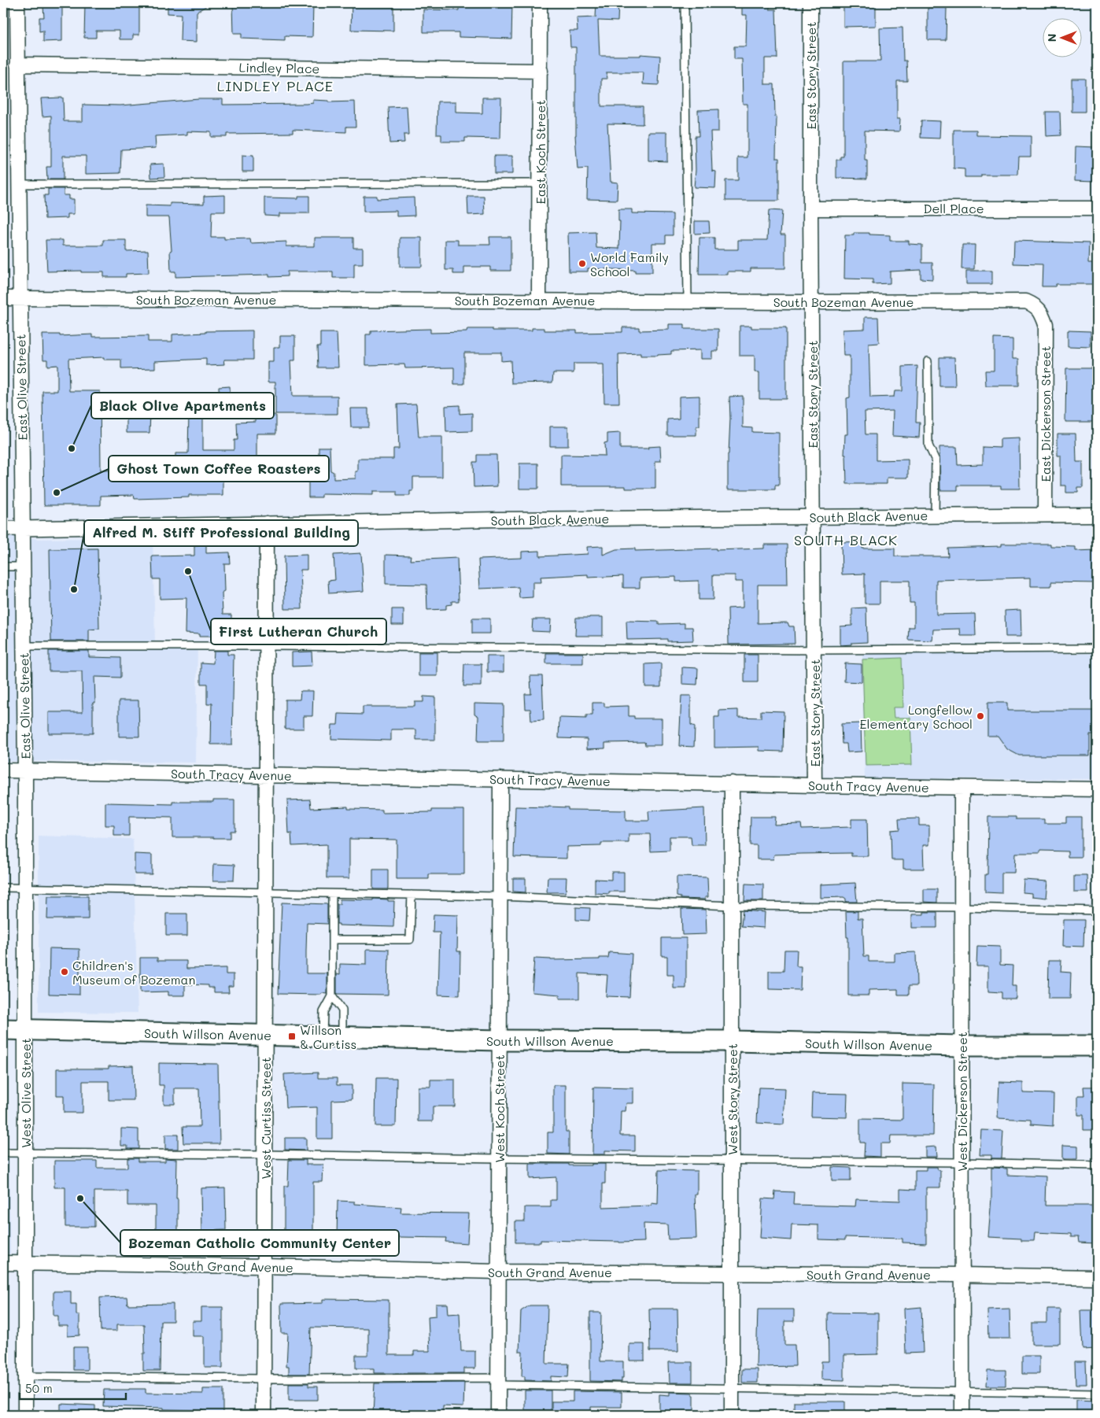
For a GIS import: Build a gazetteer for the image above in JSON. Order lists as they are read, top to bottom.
{
  "streets": {
    "main road": ["South Willson Avenue"],
    "street": [
      "Lindley Place",
      "East Story Street",
      "East Koch Street",
      "Dell Place",
      "South Bozeman Avenue",
      "East Olive Street",
      "East Dickerson Street",
      "South Black Avenue",
      "South Tracy Avenue",
      "West Olive Street",
      "West Story Street",
      "West Dickerson Street",
      "West Koch Street",
      "West Curtiss Street",
      "South Grand Avenue"
    ]
  },
  "crossings": [
    ["Lindley Place", "East Koch Street"],
    ["Lindley Place", "East Olive Street"],
    ["East Story Street", "Dell Place"],
    ["East Story Street", "South Bozeman Avenue"],
    ["East Story Street", "South Black Avenue"],
    ["East Story Street", "South Tracy Avenue"],
    ["East Koch Street", "South Bozeman Avenue"],
    ["South Bozeman Avenue", "East Olive Street"],
    ["South Bozeman Avenue", "East Dickerson Street"],
    ["East Olive Street", "South Black Avenue"],
    ["East Olive Street", "South Tracy Avenue"],
    ["East Olive Street", "West Olive Street"],
    ["East Dickerson Street", "South Black Avenue"],
    ["South Black Avenue", "West Curtiss Street"],
    ["South Tracy Avenue", "West Olive Street"],
    ["South Tracy Avenue", "West Story Street"],
    ["South Tracy Avenue", "West Dickerson Street"],
    ["South Tracy Avenue", "West Koch Street"],
    ["South Tracy Avenue", "West Curtiss Street"],
    ["South Willson Avenue", "West Olive Street"],
    ["South Willson Avenue", "West Story Street"],
    ["South Willson Avenue", "West Dickerson Street"],
    ["South Willson Avenue", "West Koch Street"],
    ["South Willson Avenue", "West Curtiss Street"],
    ["West Olive Street", "South Grand Avenue"],
    ["West Story Street", "South Grand Avenue"],
    ["West Dickerson Street", "South Grand Avenue"],
    ["West Koch Street", "South Grand Avenue"],
    ["West Curtiss Street", "South Grand Avenue"]
  ],
  "districts": ["LINDLEY PLACE", "SOUTH BLACK"],
  "places": {
    "other": [
      "World Family School",
      "Black Olive Apartments",
      "Ghost Town Coffee Roasters",
      "First Lutheran Church",
      "Alfred M. Stiff Professional Building",
      "Longfellow Elementary School",
      "Children's Museum of Bozeman",
      "Bozeman Catholic Community Center"
    ],
    "transit": ["Willson & Curtiss"]
  },
  "scale_bar": "50 m",
  "north": "left"
}
